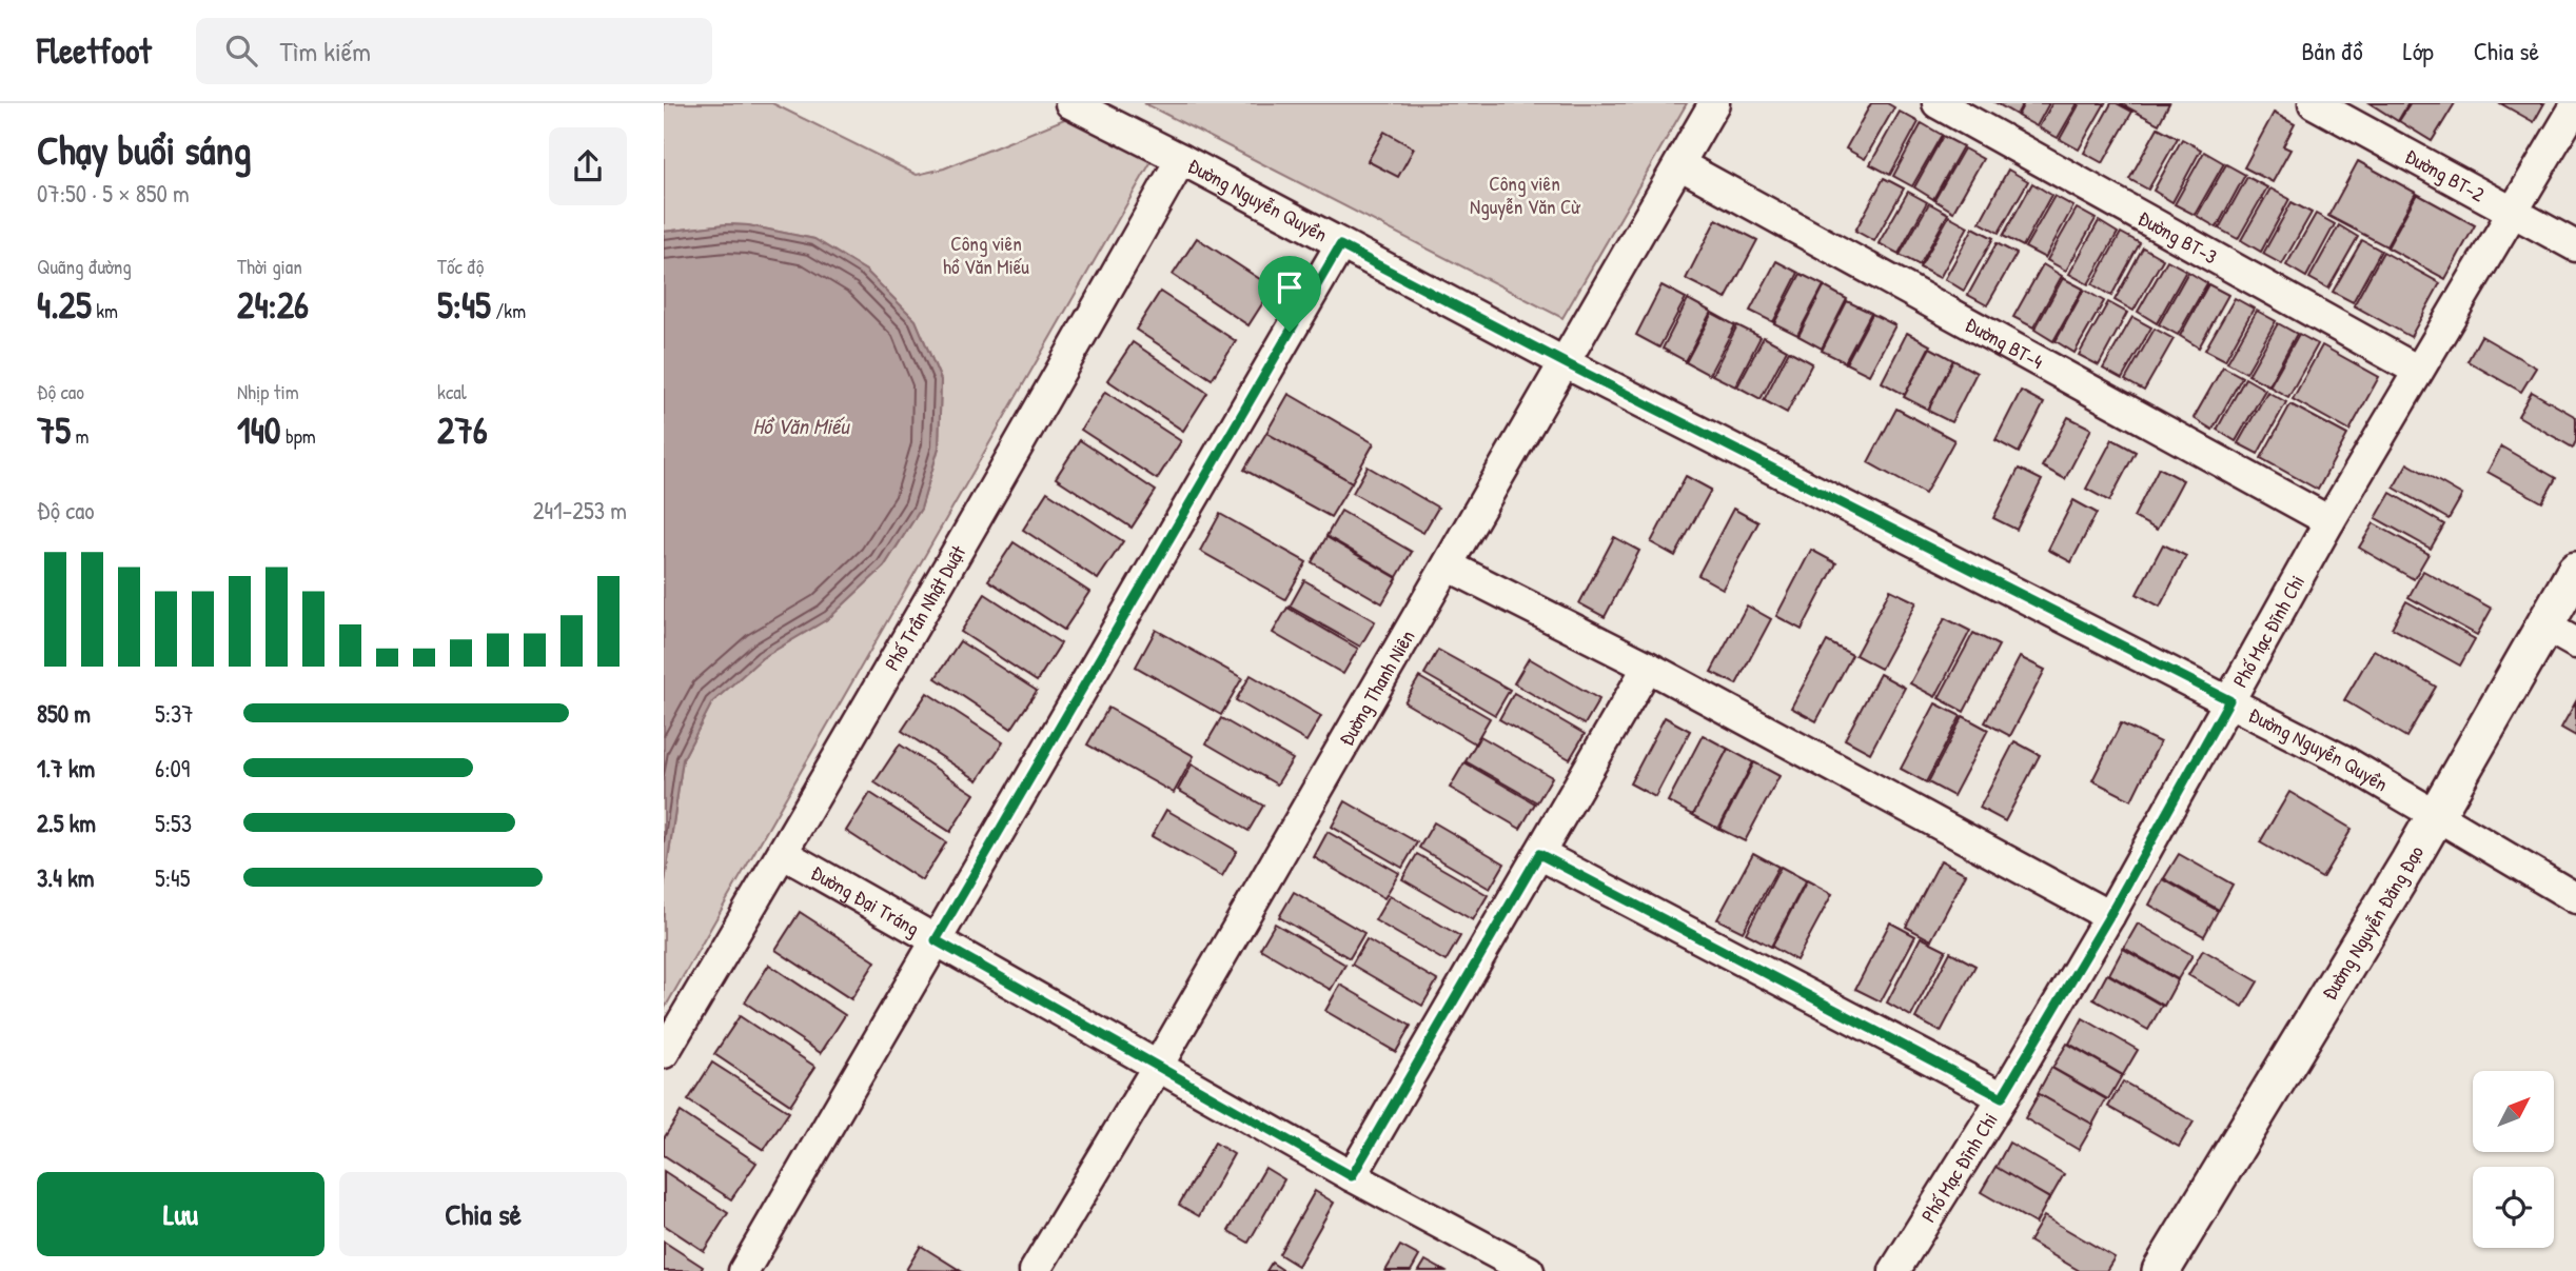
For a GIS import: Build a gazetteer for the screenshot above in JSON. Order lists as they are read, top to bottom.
{
  "streets": {
    "main road": ["Đường Nguyễn Đăng Đạo"],
    "street": [
      "Đường BT-2",
      "Đường Nguyễn Quyền",
      "Đường BT-3",
      "Đường BT-4",
      "Phố Trần Nhật Duật",
      "Phố Mạc Đĩnh Chi",
      "Đường Thanh Niên",
      "Đường Đại Tráng"
    ]
  },
  "crossings": [
    ["Đường BT-2", "Phố Mạc Đĩnh Chi"],
    ["Đường Nguyễn Quyền", "Phố Trần Nhật Duật"],
    ["Đường Nguyễn Quyền", "Phố Mạc Đĩnh Chi"],
    ["Đường Nguyễn Quyền", "Đường Thanh Niên"],
    ["Đường Nguyễn Quyền", "Đường Nguyễn Đăng Đạo"],
    ["Đường BT-3", "Phố Mạc Đĩnh Chi"],
    ["Đường BT-4", "Phố Mạc Đĩnh Chi"],
    ["Đường BT-4", "Đường Thanh Niên"],
    ["Phố Trần Nhật Duật", "Đường Đại Tráng"],
    ["Đường Thanh Niên", "Đường Đại Tráng"]
  ],
  "water": ["Hồ Văn Miếu"],
  "parks": ["Công viên Nguyễn Văn Cừ", "Công viên hồ Văn Miếu"],
  "north": "top right",
  "page": {
    "header": "Fleetfoot",
    "search": "Tìm kiếm",
    "nav": ["Bản đồ", "Lớp", "Chia sẻ"],
    "heading": ["Chạy buổi sáng", "07:50 · 5 × 850 m"],
    "stats": [
      ["Quãng đường", "4.25 km"],
      ["Thời gian", "24:26"],
      ["Tốc độ", "5:45 /km"],
      ["Độ cao", "75 m"],
      ["Nhịp tim", "140 bpm"],
      ["kcal", "276"]
    ],
    "chart": ["Độ cao", "241–253 m"],
    "list": [
      {
        "name": "850 m",
        "note": "5:37"
      },
      {
        "name": "1.7 km",
        "note": "6:09"
      },
      {
        "name": "2.5 km",
        "note": "5:53"
      },
      {
        "name": "3.4 km",
        "note": "5:45"
      }
    ],
    "buttons": ["Lưu", "Chia sẻ"]
  }
}
